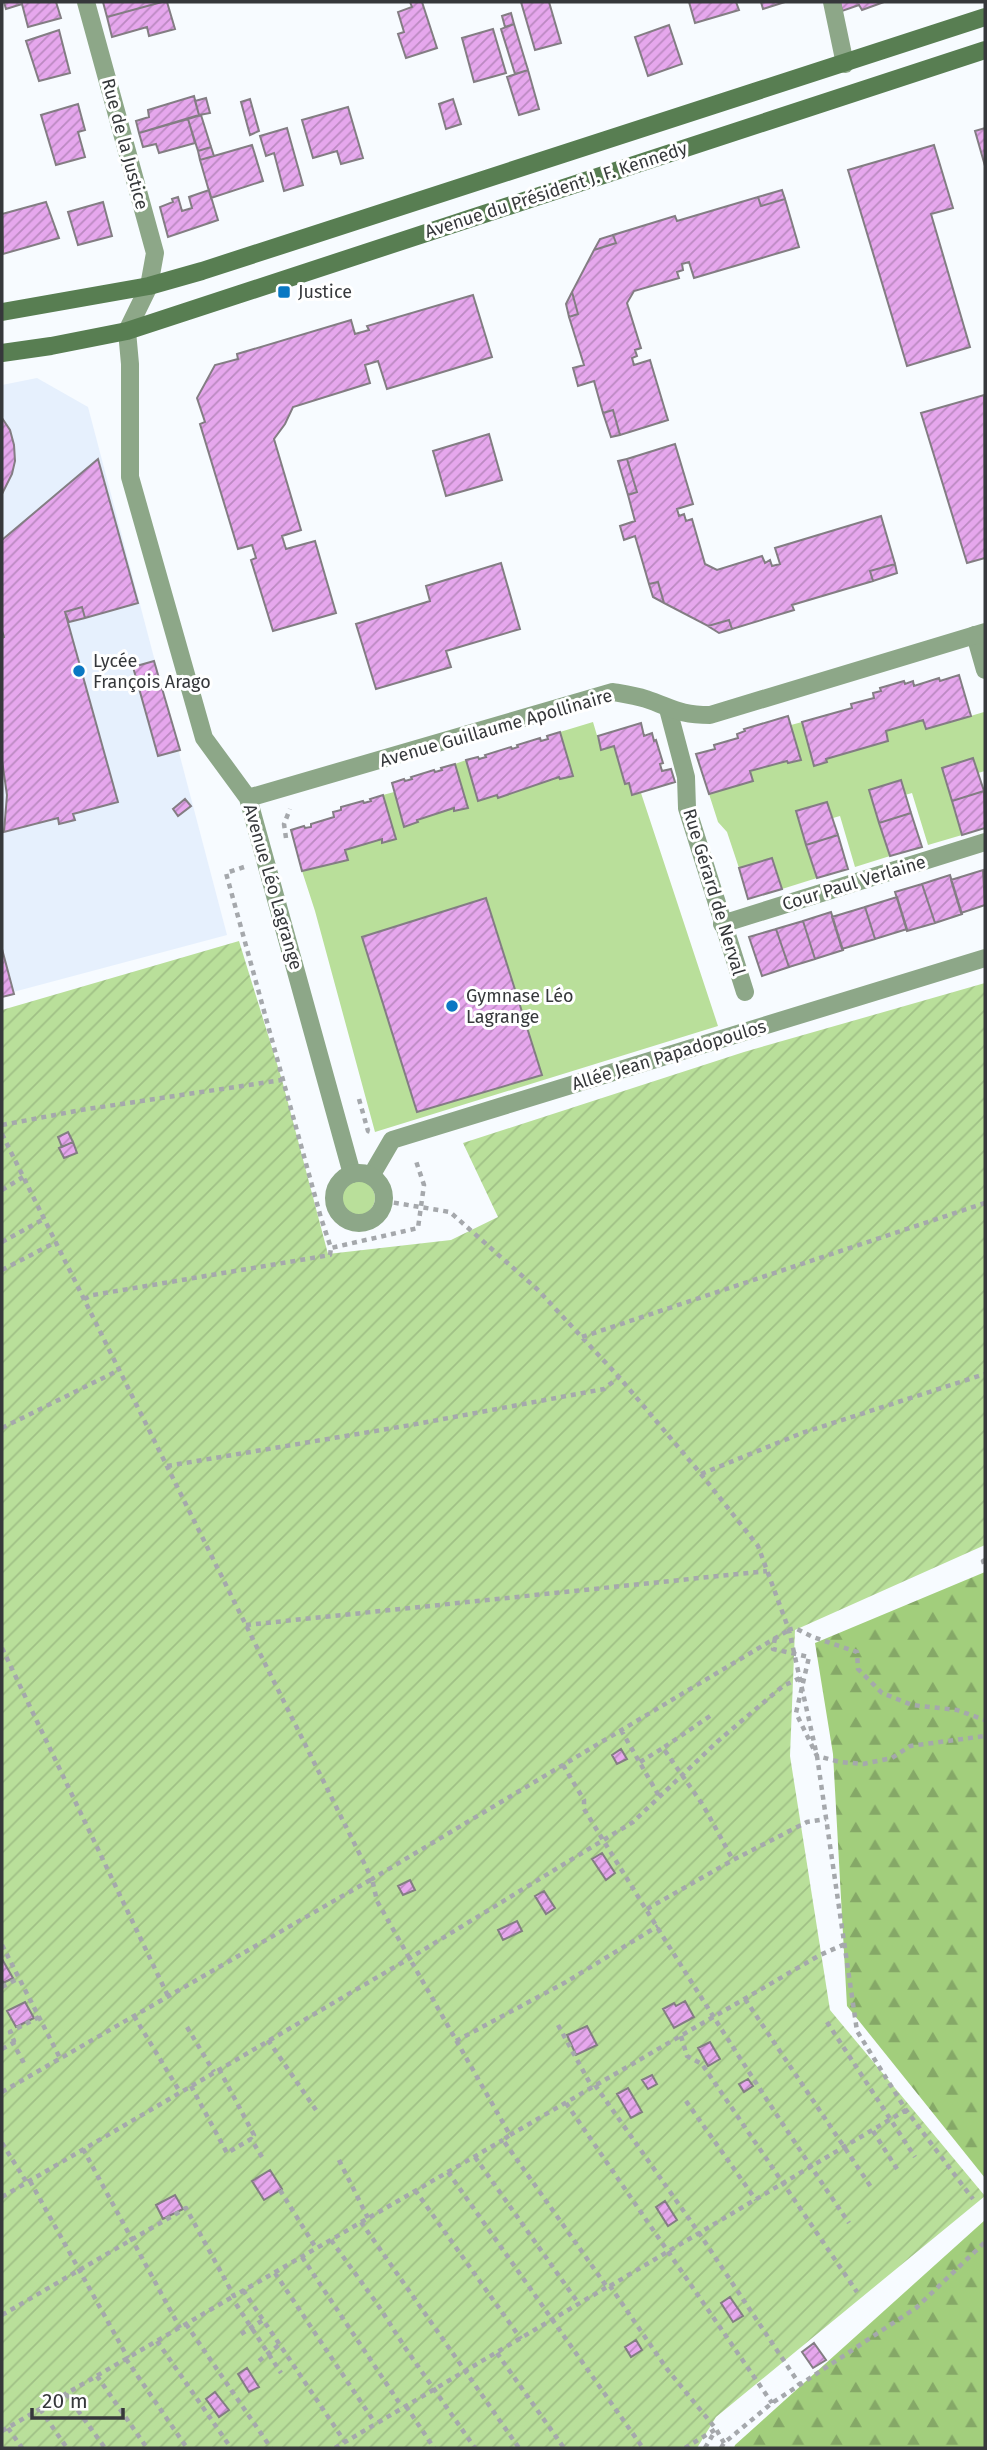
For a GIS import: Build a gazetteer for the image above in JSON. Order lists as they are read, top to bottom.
{
  "streets": {
    "main road": ["Avenue du Président J. F. Kennedy"],
    "street": [
      "Rue de la Justice",
      "Avenue Guillaume Apollinaire",
      "Cour Paul Verlaine",
      "Avenue Léo Lagrange",
      "Rue Gérard de Nerval",
      "Allée Jean Papadopoulos"
    ]
  },
  "crossings": [
    ["Rue de la Justice", "Avenue du Président J. F. Kennedy"],
    ["Avenue du Président J. F. Kennedy", "Avenue Léo Lagrange"],
    ["Avenue Guillaume Apollinaire", "Avenue Léo Lagrange"],
    ["Avenue Guillaume Apollinaire", "Rue Gérard de Nerval"],
    ["Cour Paul Verlaine", "Rue Gérard de Nerval"],
    ["Avenue Léo Lagrange", "Allée Jean Papadopoulos"]
  ],
  "places": {
    "transit": ["Justice"],
    "other": ["Lycée François Arago", "Gymnase Léo Lagrange"]
  },
  "scale_bar": "20 m"
}
